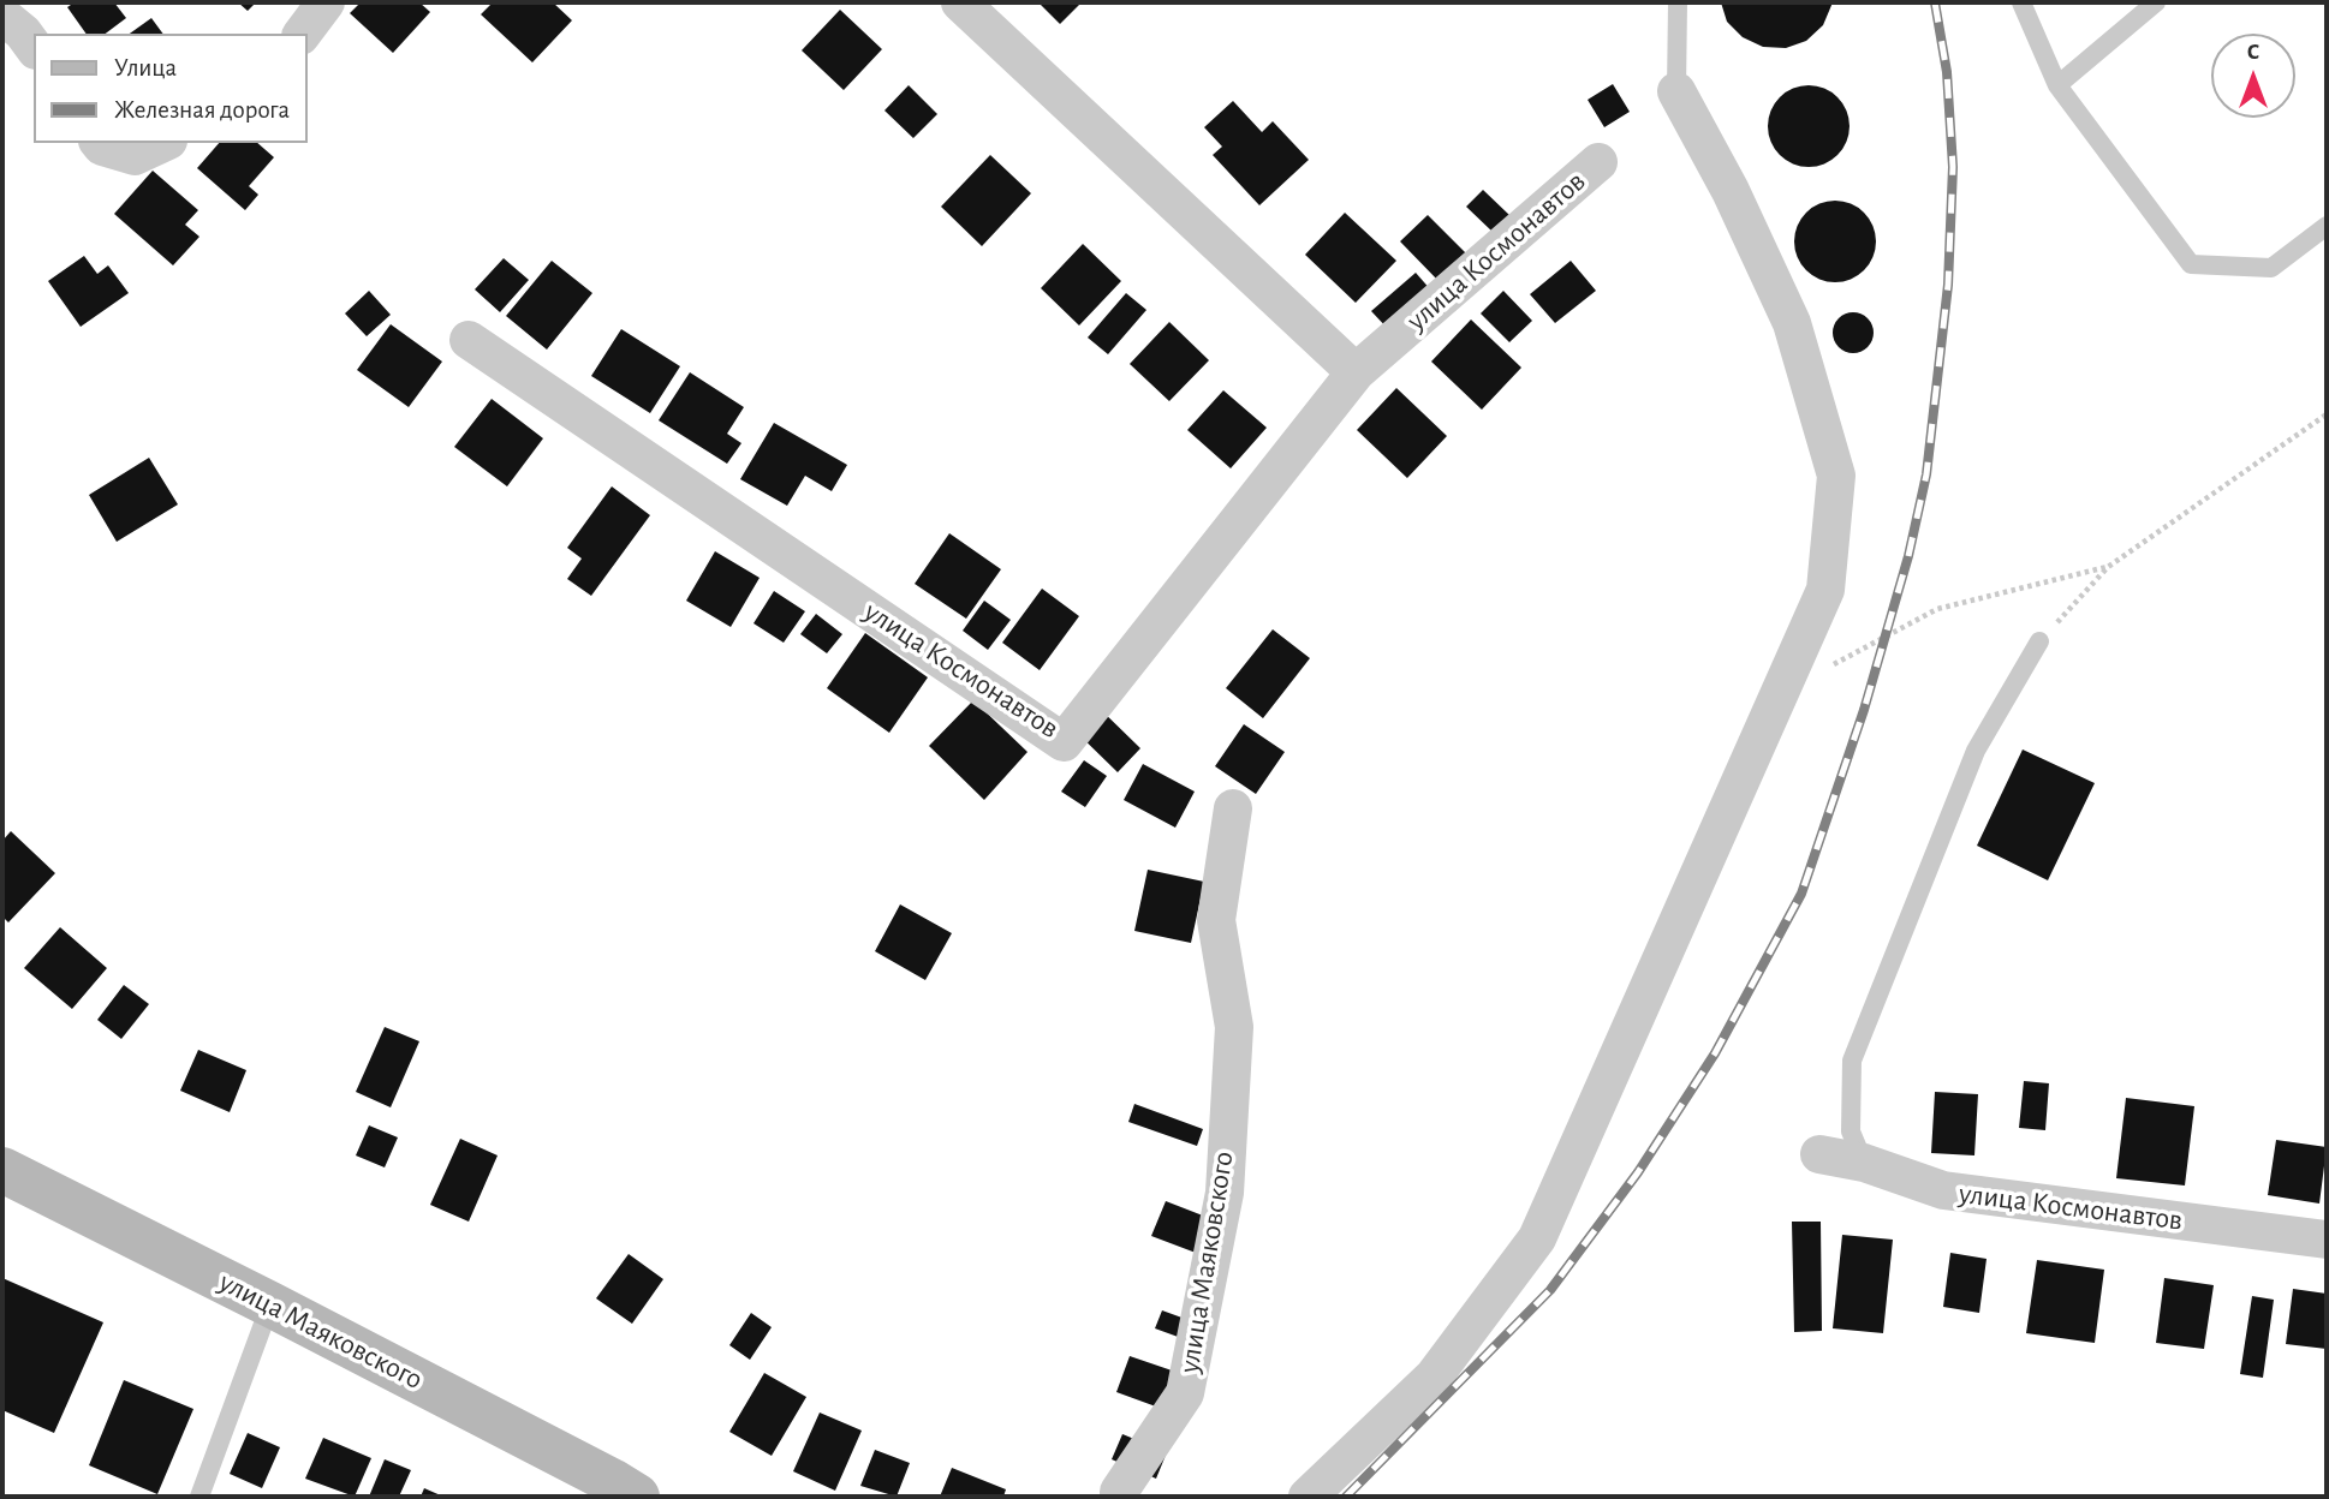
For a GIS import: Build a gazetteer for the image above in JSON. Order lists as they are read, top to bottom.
{
  "streets": {
    "main road": ["улица Маяковского"],
    "street": ["улица Космонавтов"]
  },
  "legend": ["Улица", "Железная дорога"],
  "north": "top"
}
